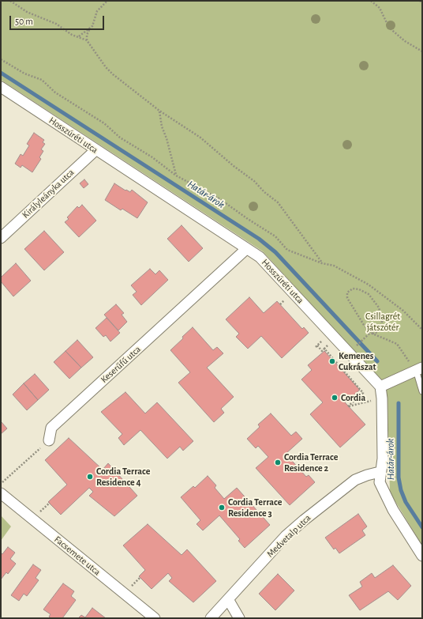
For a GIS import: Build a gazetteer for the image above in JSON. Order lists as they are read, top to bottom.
{
  "streets": {
    "street": [
      "Hosszúréti utca",
      "Királyleányka utca",
      "Keserűfű utca",
      "Medvetalp utca",
      "Facsemete utca"
    ]
  },
  "crossings": [
    ["Hosszúréti utca", "Királyleányka utca"],
    ["Hosszúréti utca", "Keserűfű utca"]
  ],
  "water": ["Határ-árok"],
  "parks": ["Csillagrét játszótér"],
  "places": [
    "Kemenes Cukrászat",
    "Cordia",
    "Cordia Terrace Residence 2",
    "Cordia Terrace Residence 4",
    "Cordia Terrace Residence 3"
  ],
  "scale_bar": "50 m"
}
